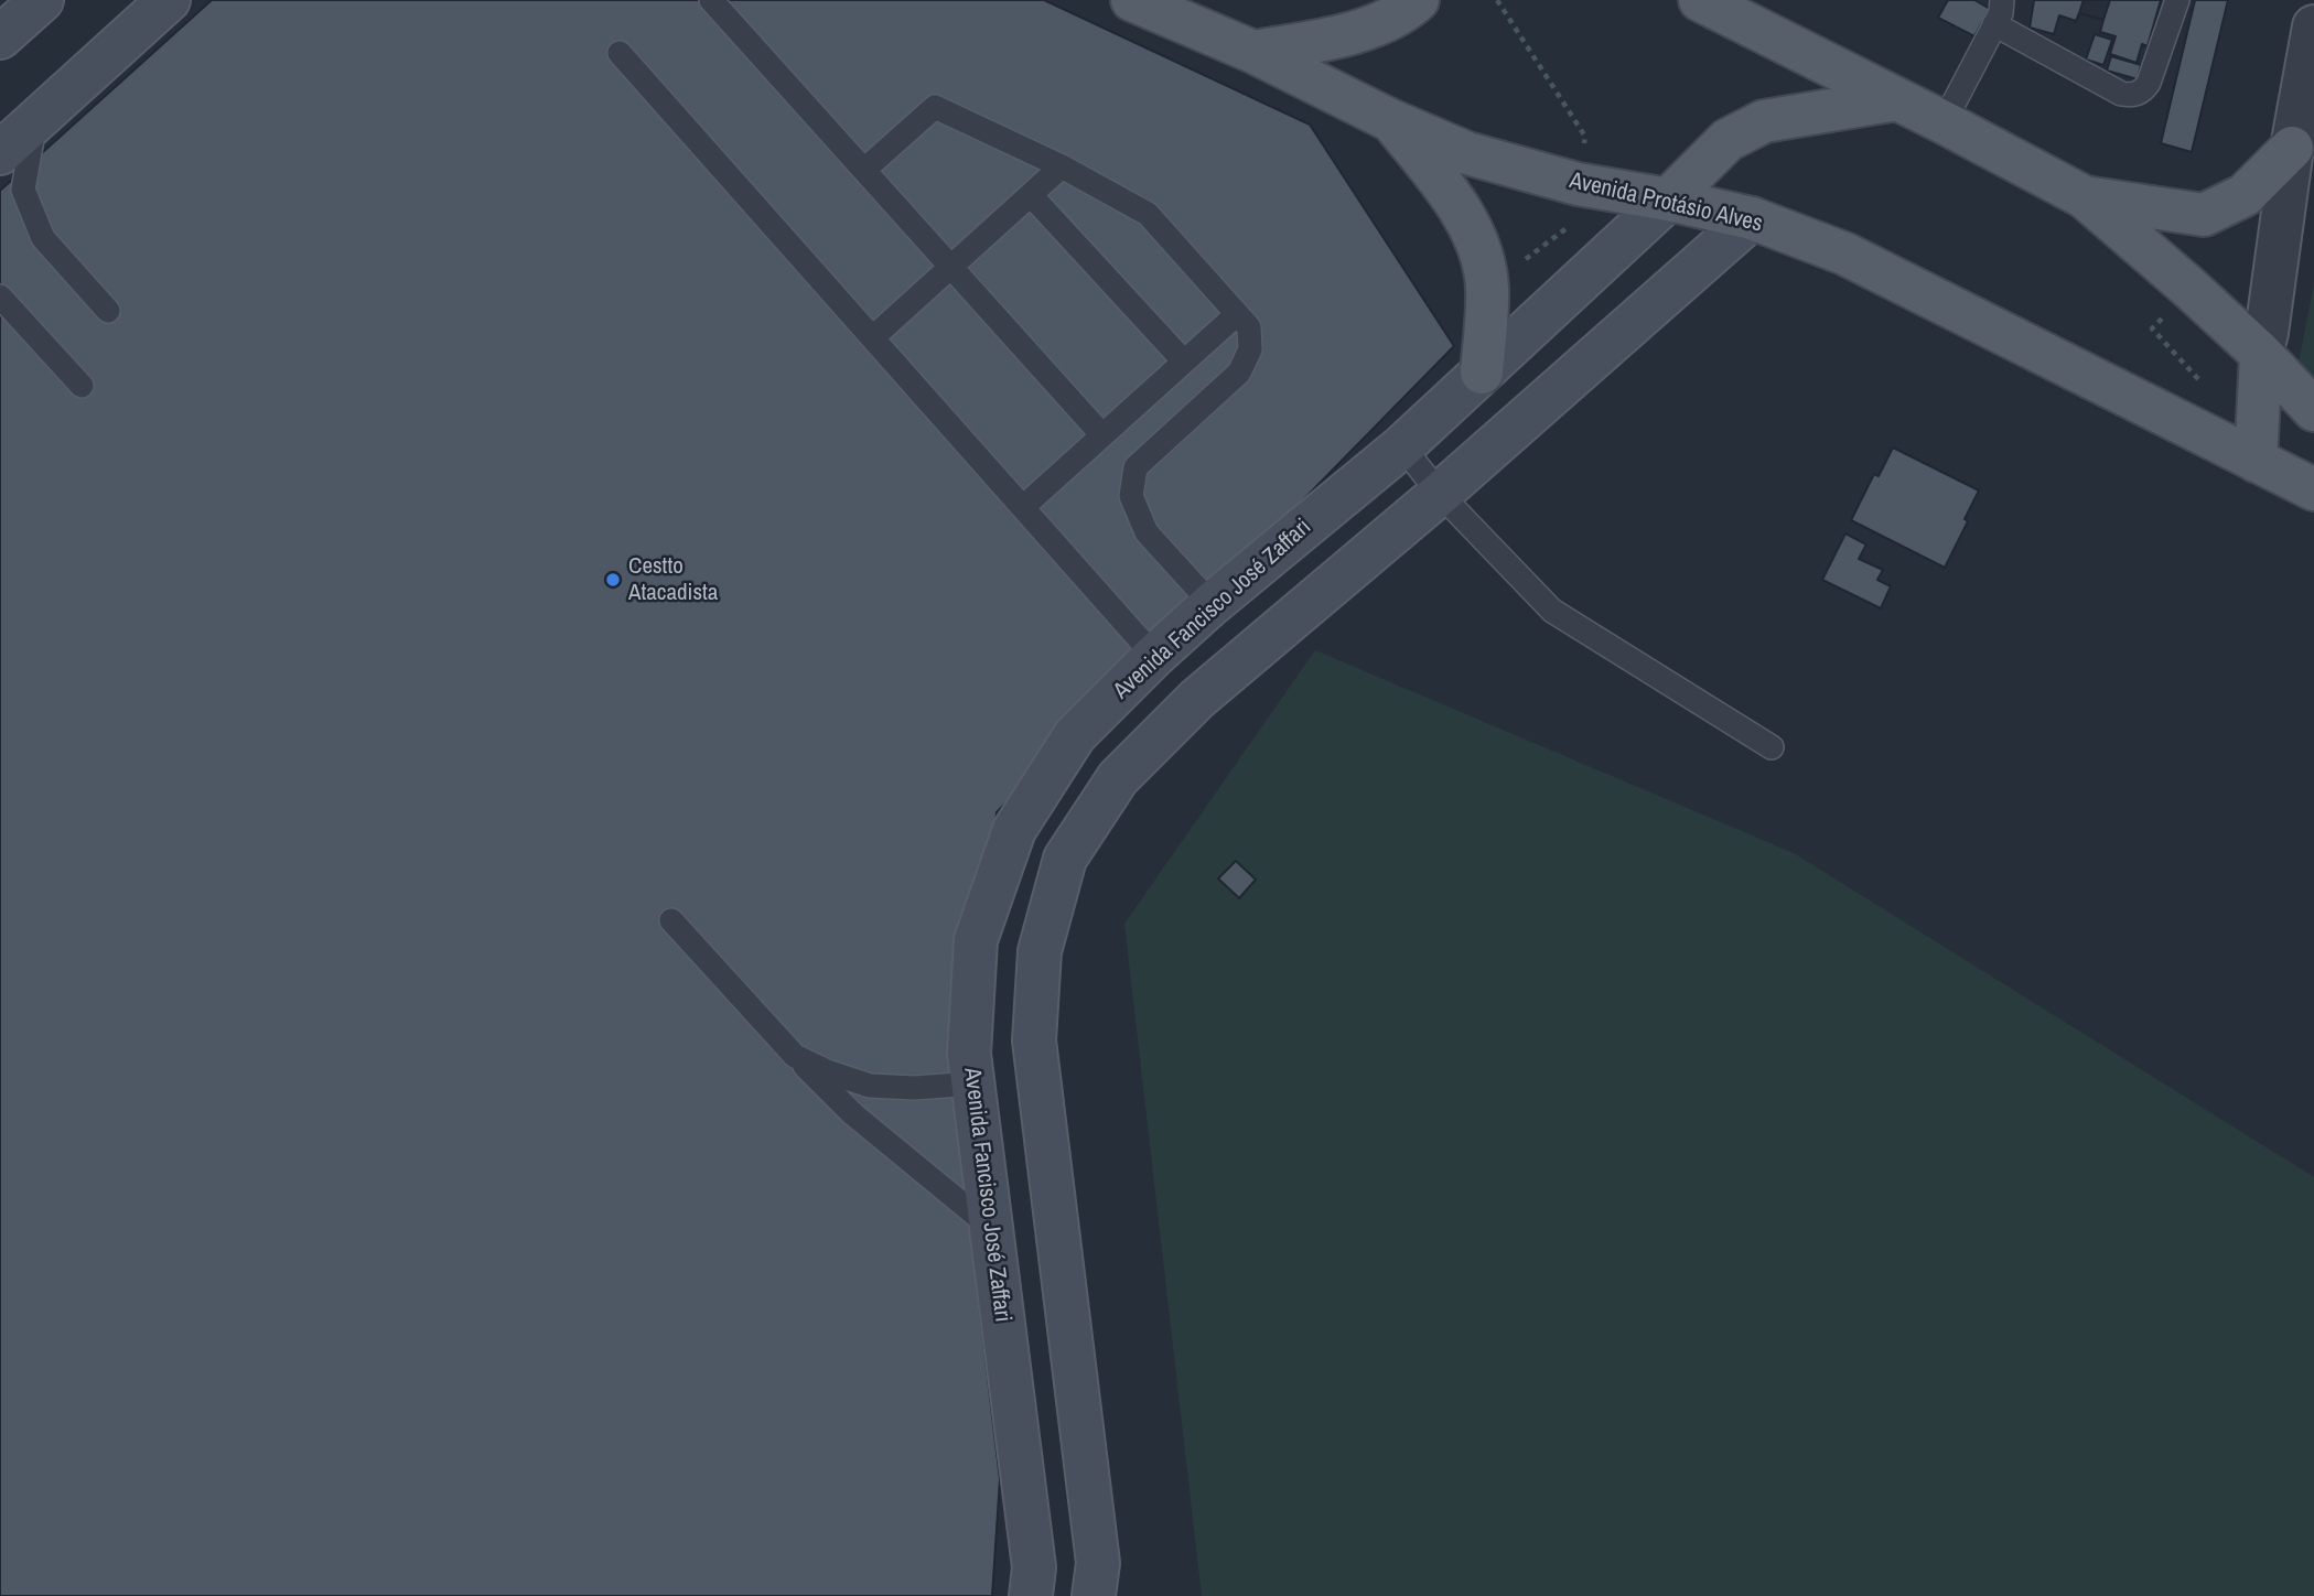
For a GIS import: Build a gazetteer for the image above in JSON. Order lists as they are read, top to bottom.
{
  "streets": {
    "main road": ["Avenida Protásio Alves"],
    "street": ["Avenida Fancisco José Zaffari"]
  },
  "crossings": [
    ["Avenida Protásio Alves", "Avenida Fancisco José Zaffari"]
  ],
  "places": ["Cestto Atacadista"]
}
